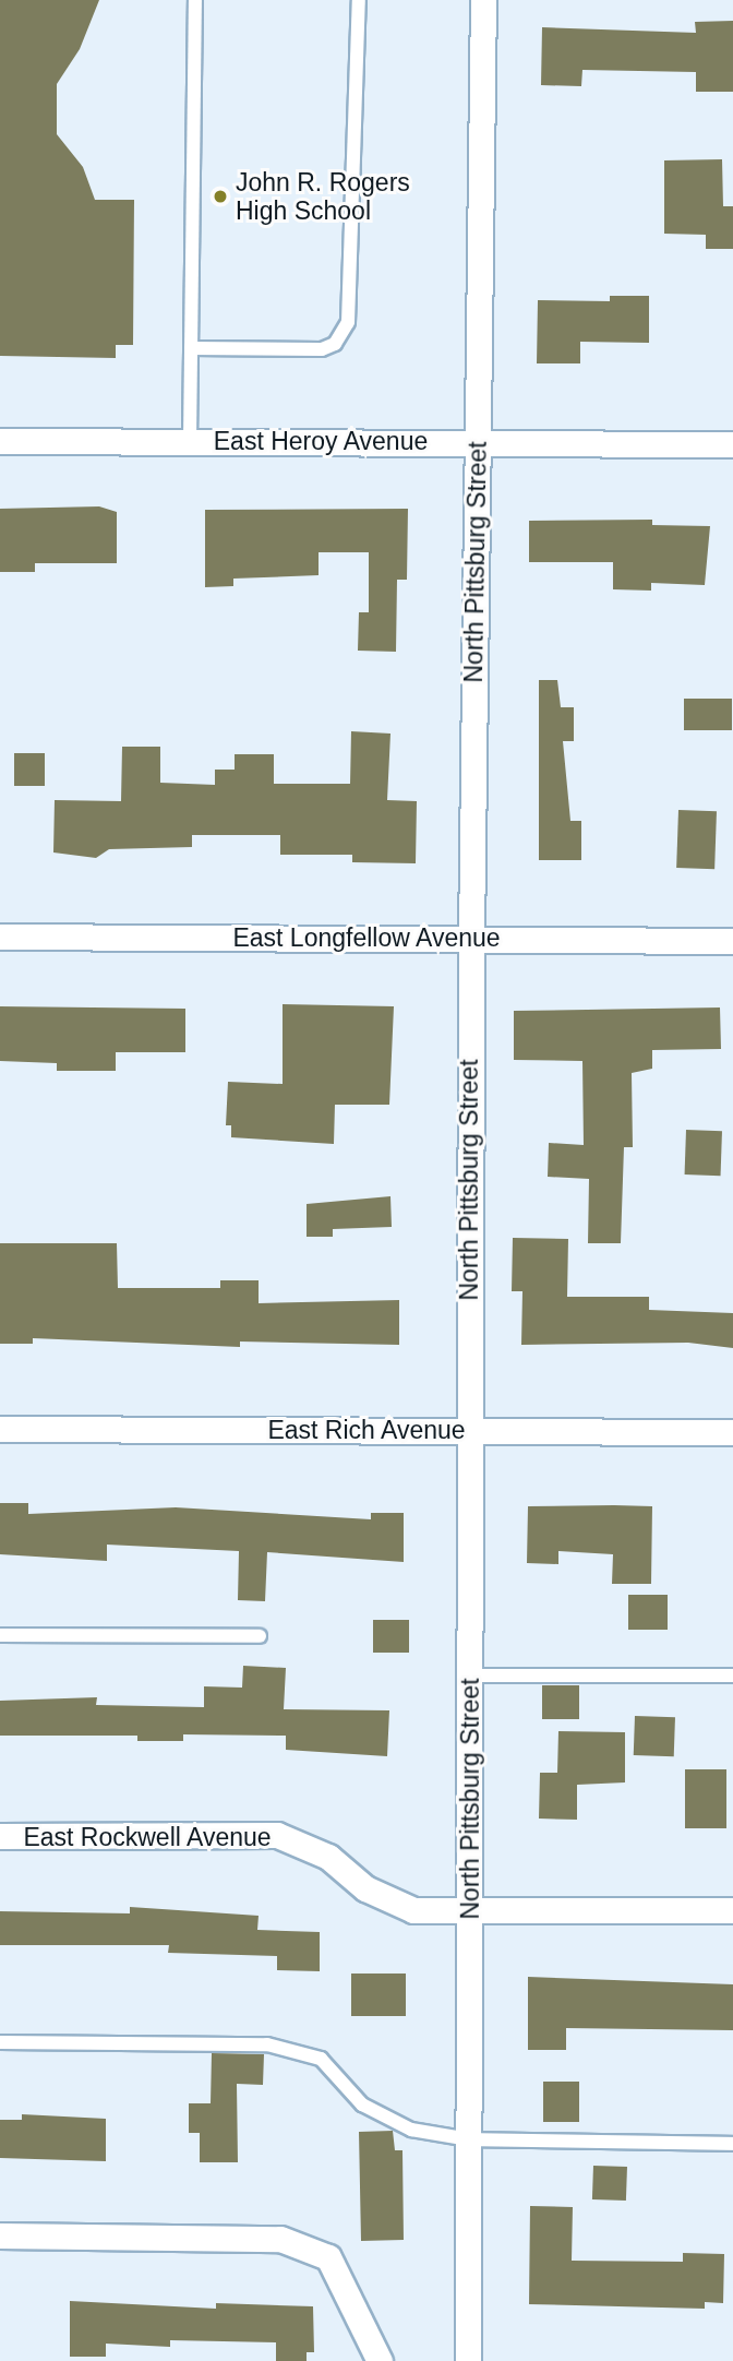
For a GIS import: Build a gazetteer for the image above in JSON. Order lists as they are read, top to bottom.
{
  "streets": {
    "street": [
      "East Heroy Avenue",
      "North Pittsburg Street",
      "East Longfellow Avenue",
      "East Rich Avenue",
      "East Rockwell Avenue"
    ]
  },
  "crossings": [
    ["East Heroy Avenue", "North Pittsburg Street"],
    ["North Pittsburg Street", "East Longfellow Avenue"],
    ["North Pittsburg Street", "East Rich Avenue"],
    ["North Pittsburg Street", "East Rockwell Avenue"]
  ],
  "places": ["John R. Rogers High School"]
}
